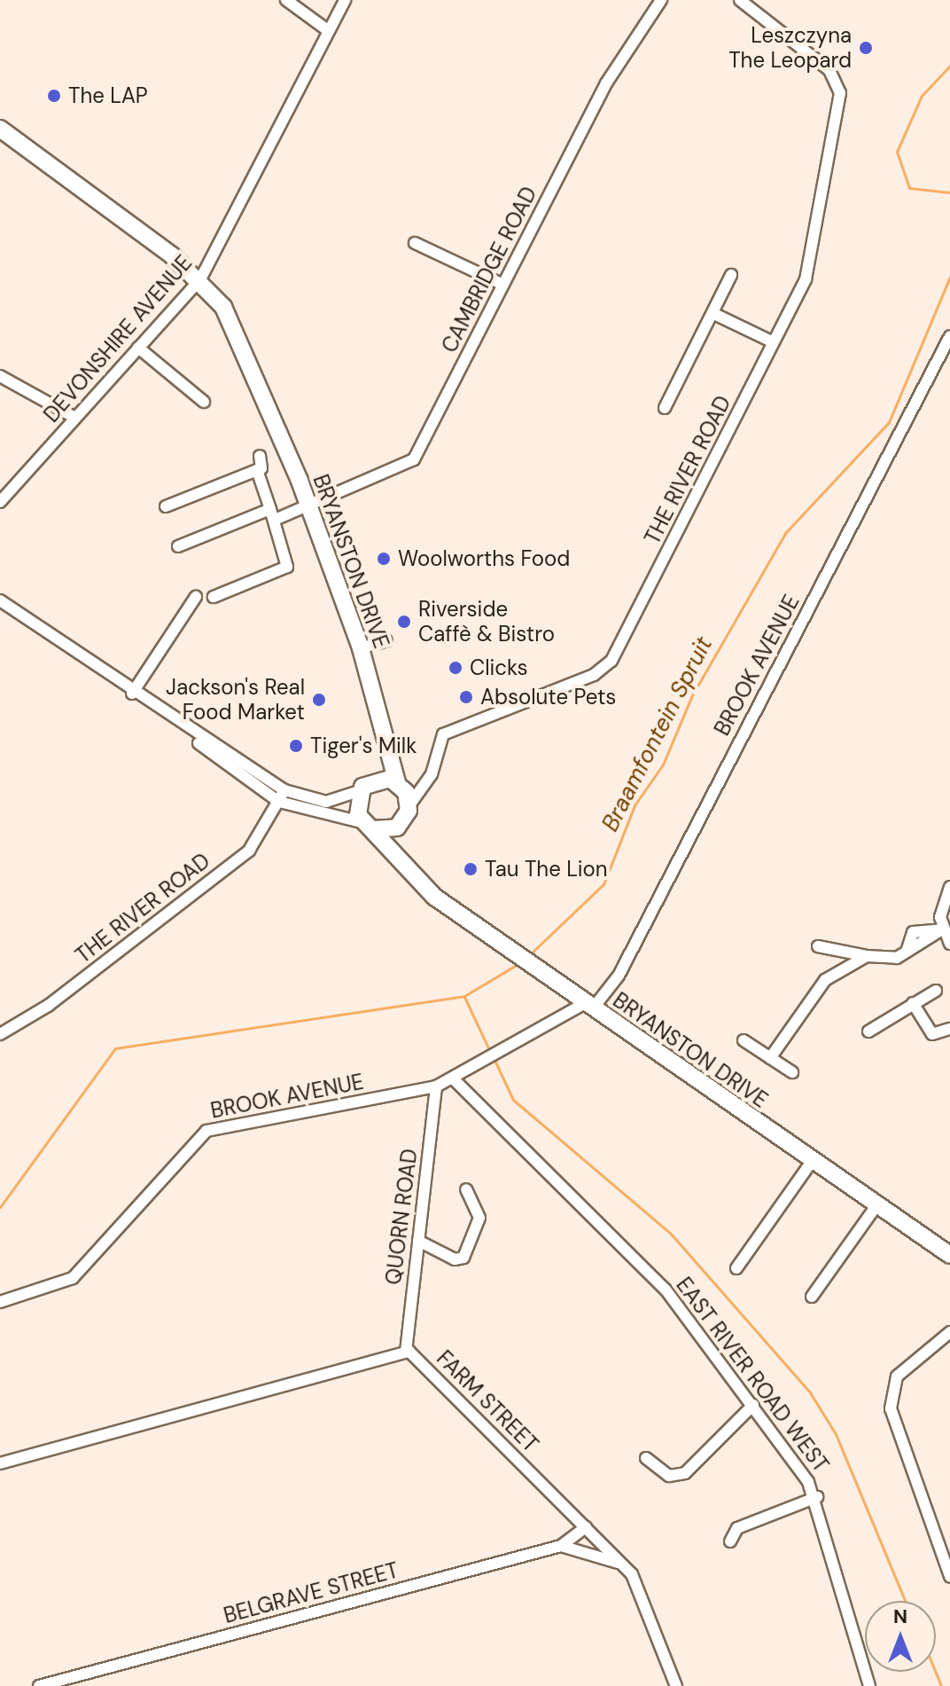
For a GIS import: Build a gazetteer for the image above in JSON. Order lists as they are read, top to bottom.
{
  "streets": {
    "main road": ["BRYANSTON DRIVE"],
    "street": [
      "CAMBRIDGE ROAD",
      "DEVONSHIRE AVENUE",
      "THE RIVER ROAD",
      "BROOK AVENUE",
      "QUORN ROAD",
      "EAST RIVER ROAD WEST",
      "FARM STREET",
      "BELGRAVE STREET"
    ]
  },
  "crossings": [
    ["CAMBRIDGE ROAD", "BRYANSTON DRIVE"],
    ["DEVONSHIRE AVENUE", "BRYANSTON DRIVE"],
    ["THE RIVER ROAD", "BRYANSTON DRIVE"],
    ["BRYANSTON DRIVE", "BROOK AVENUE"],
    ["BROOK AVENUE", "QUORN ROAD"],
    ["BROOK AVENUE", "EAST RIVER ROAD WEST"],
    ["QUORN ROAD", "FARM STREET"],
    ["FARM STREET", "BELGRAVE STREET"]
  ],
  "water": ["Braamfontein Spruit"],
  "places": [
    "Leszczyna The Leopard",
    "The LAP",
    "Woolworths Food",
    "Riverside Caffè & Bistro",
    "Clicks",
    "Absolute Pets",
    "Jackson's Real Food Market",
    "Tiger's Milk",
    "Tau The Lion"
  ],
  "north": "top"
}
